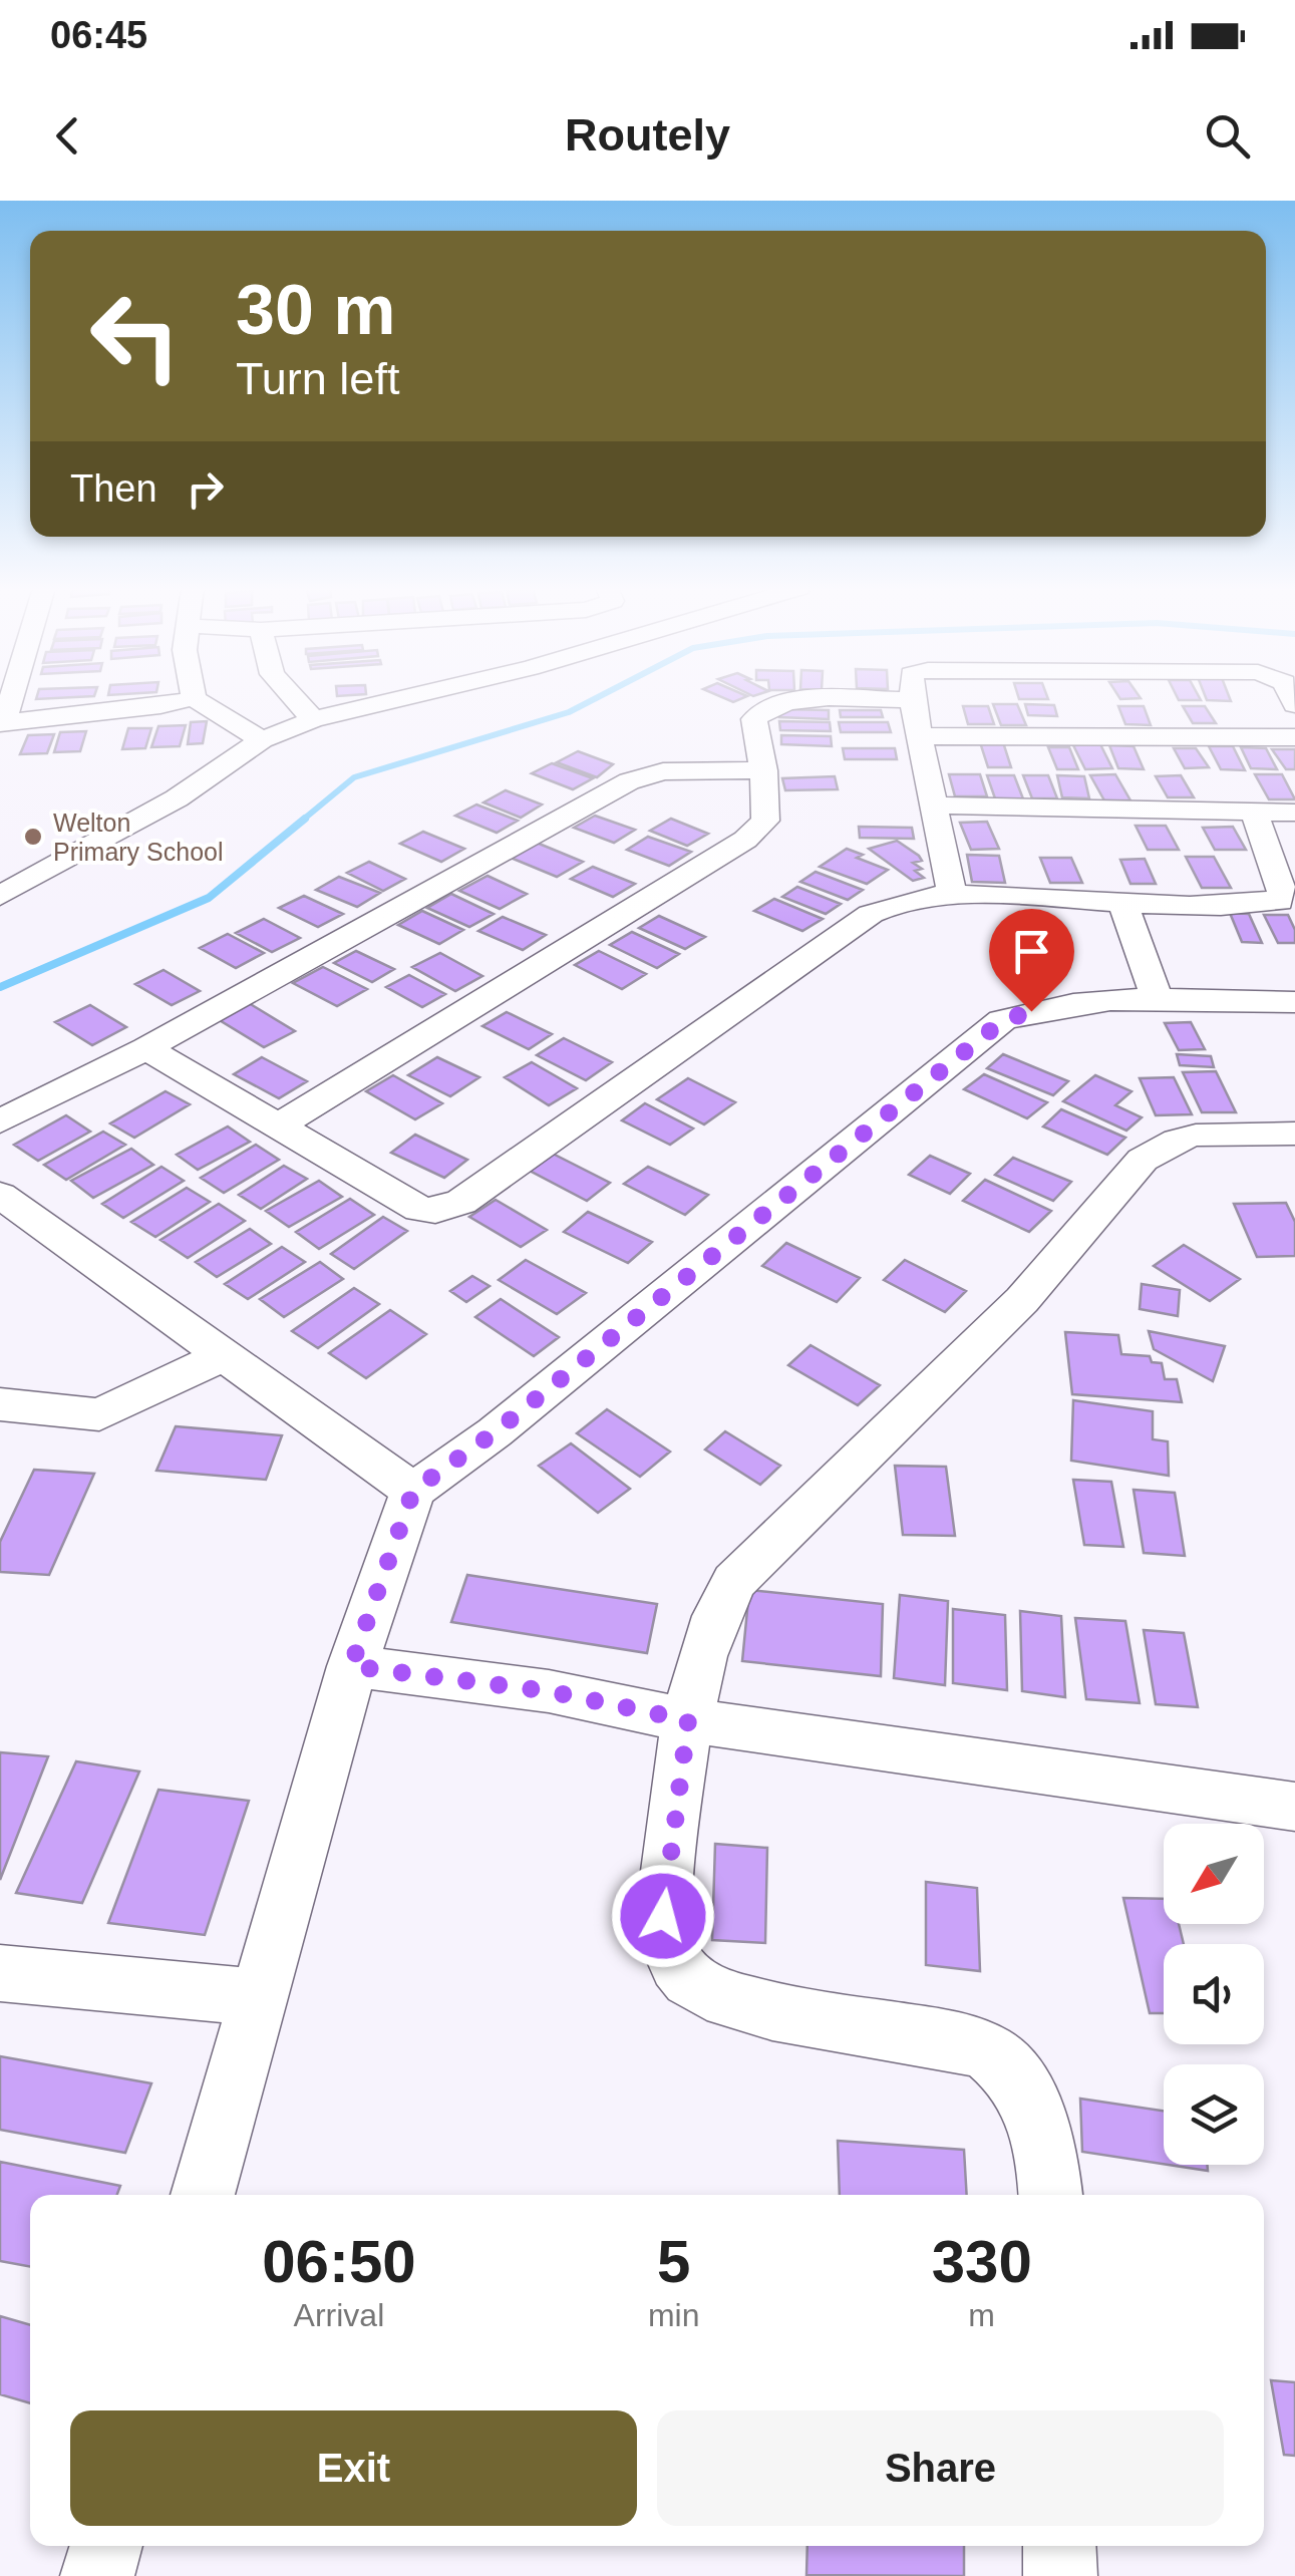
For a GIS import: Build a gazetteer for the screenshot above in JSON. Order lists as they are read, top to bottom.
{
  "places": ["Welton Primary School"],
  "north": "bottom left",
  "page": {
    "status": "06:45",
    "header": "Routely",
    "turn": ["30 m", "Turn left"],
    "then": "Then",
    "eta": [
      "06:50",
      "Arrival",
      "5",
      "min",
      "330",
      "m"
    ],
    "buttons": ["Exit", "Share"]
  }
}
